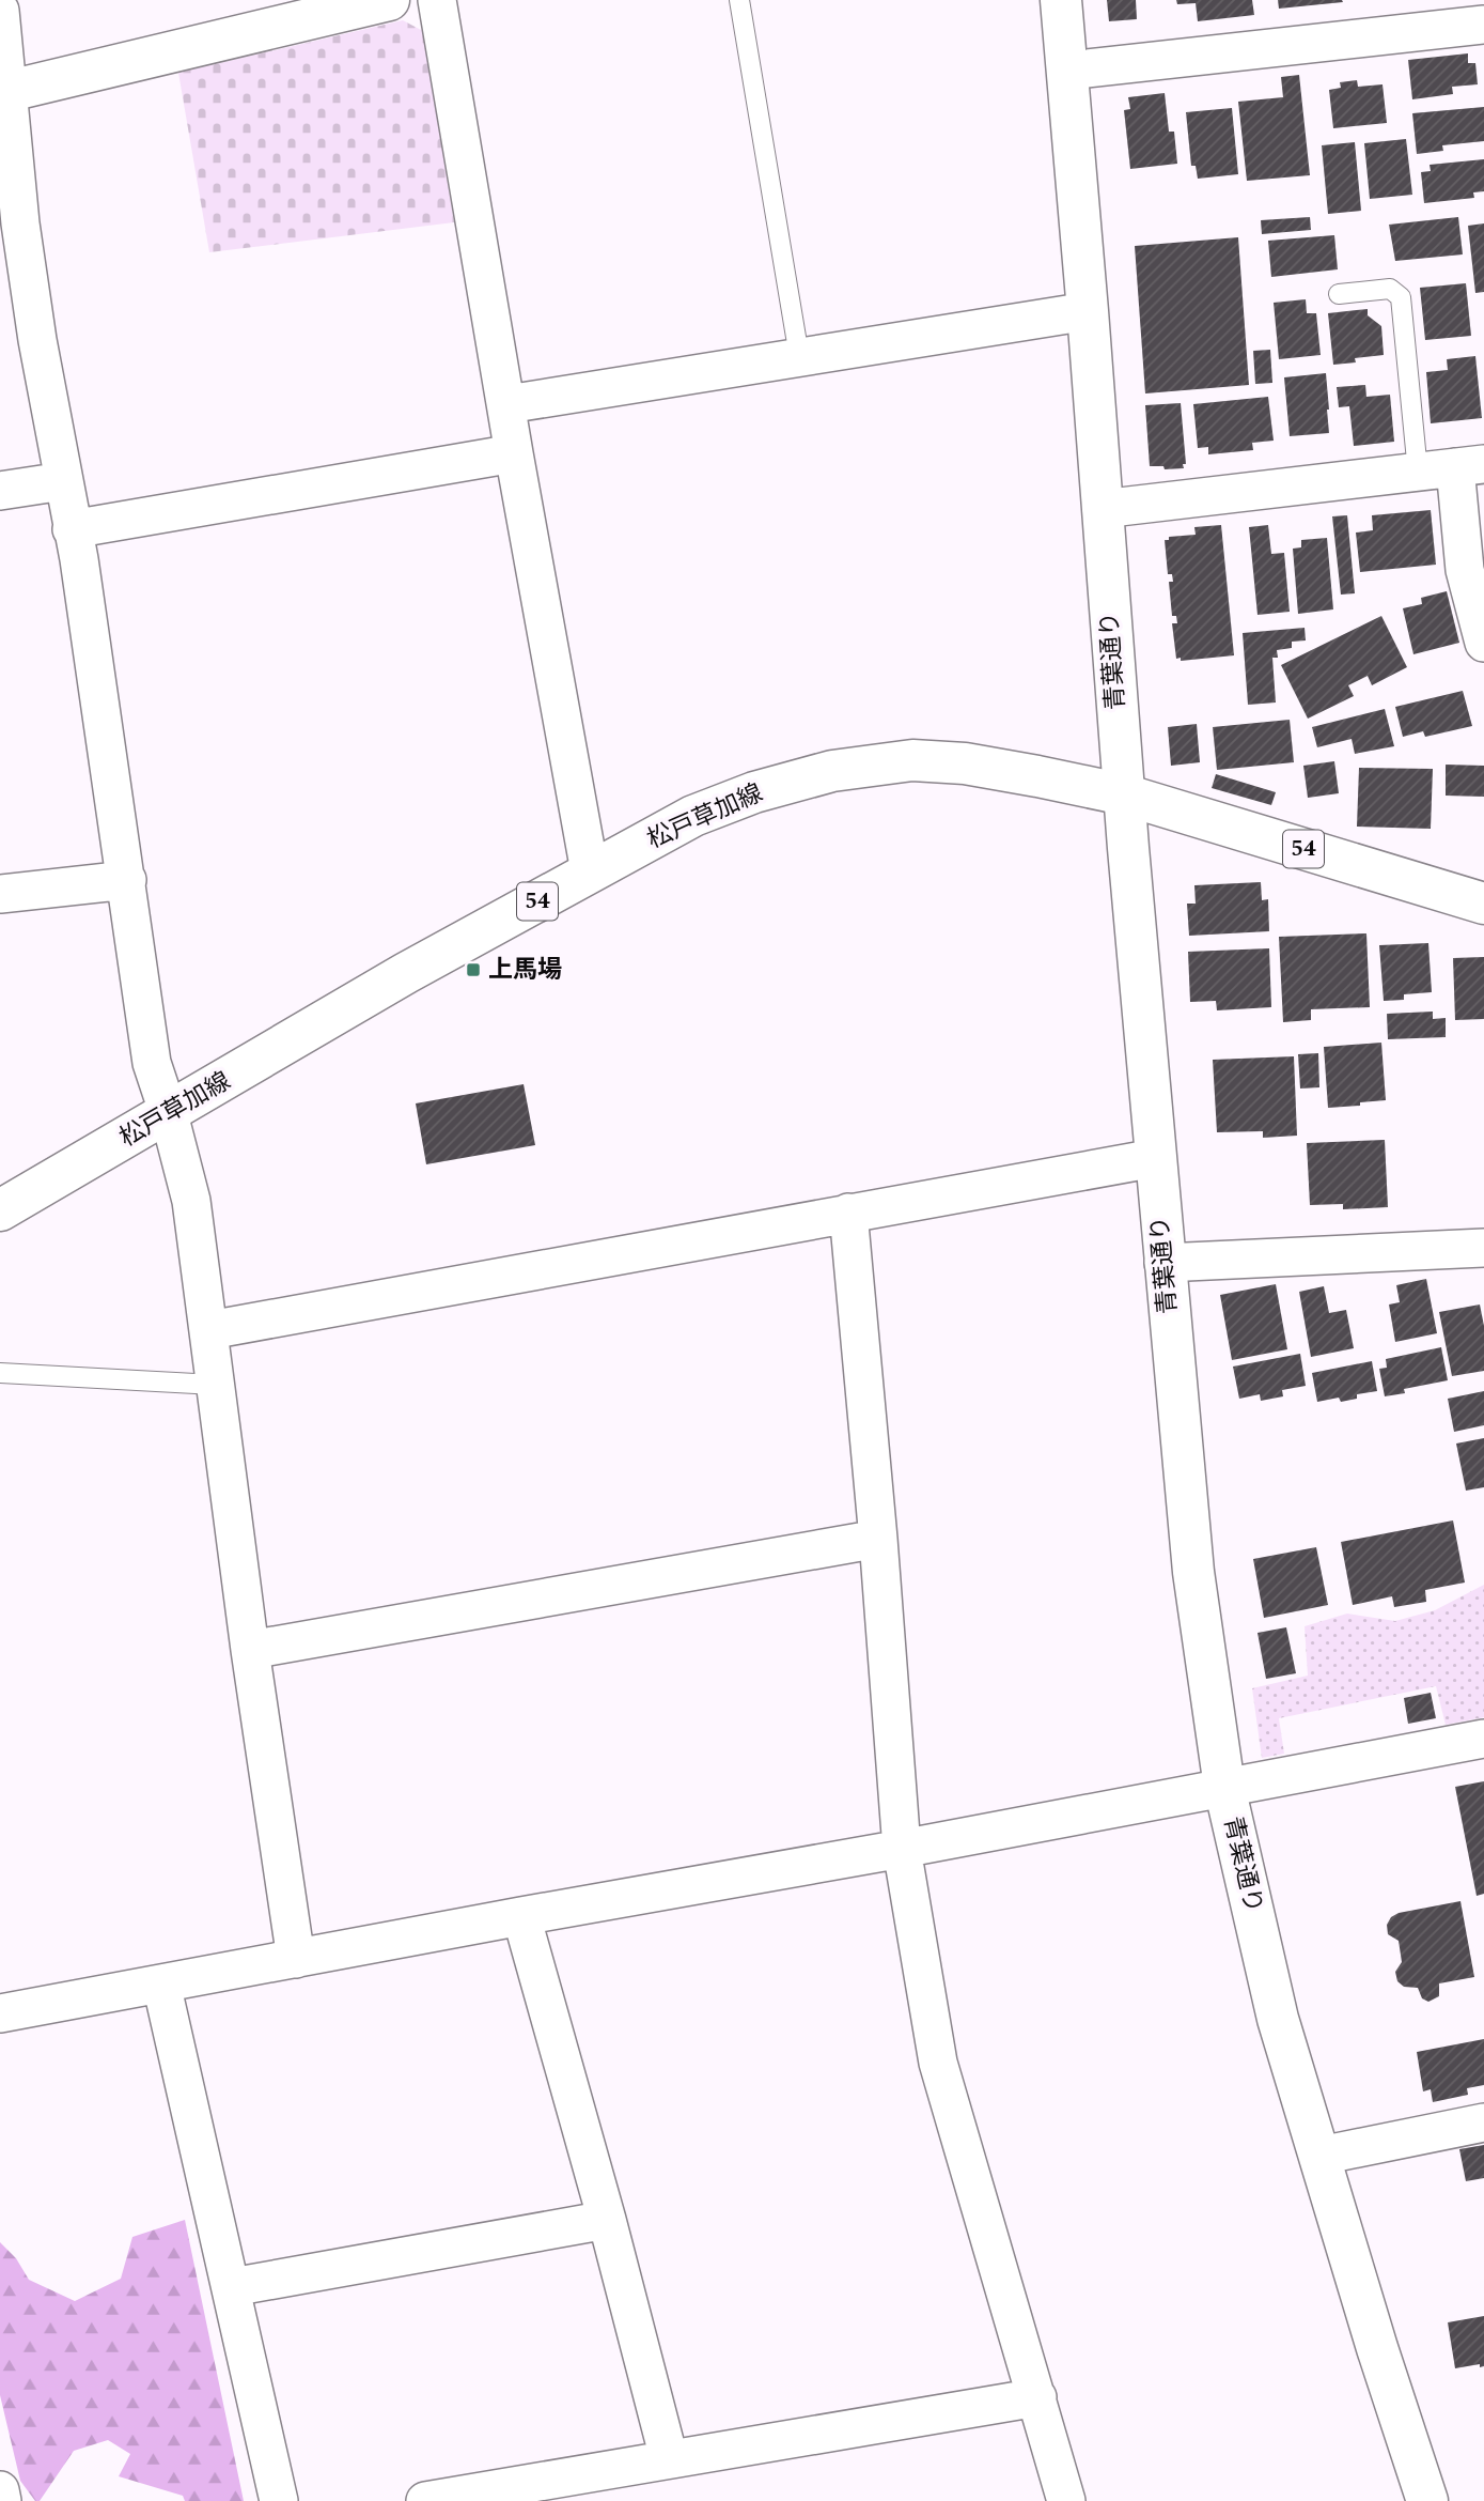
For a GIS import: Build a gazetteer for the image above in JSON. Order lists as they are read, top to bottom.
{
  "streets": {
    "street": ["青葉通り", "松戸草加線", "54"]
  },
  "crossings": [
    ["青葉通り", "松戸草加線"]
  ],
  "places": {
    "transit": ["上馬場"]
  }
}
